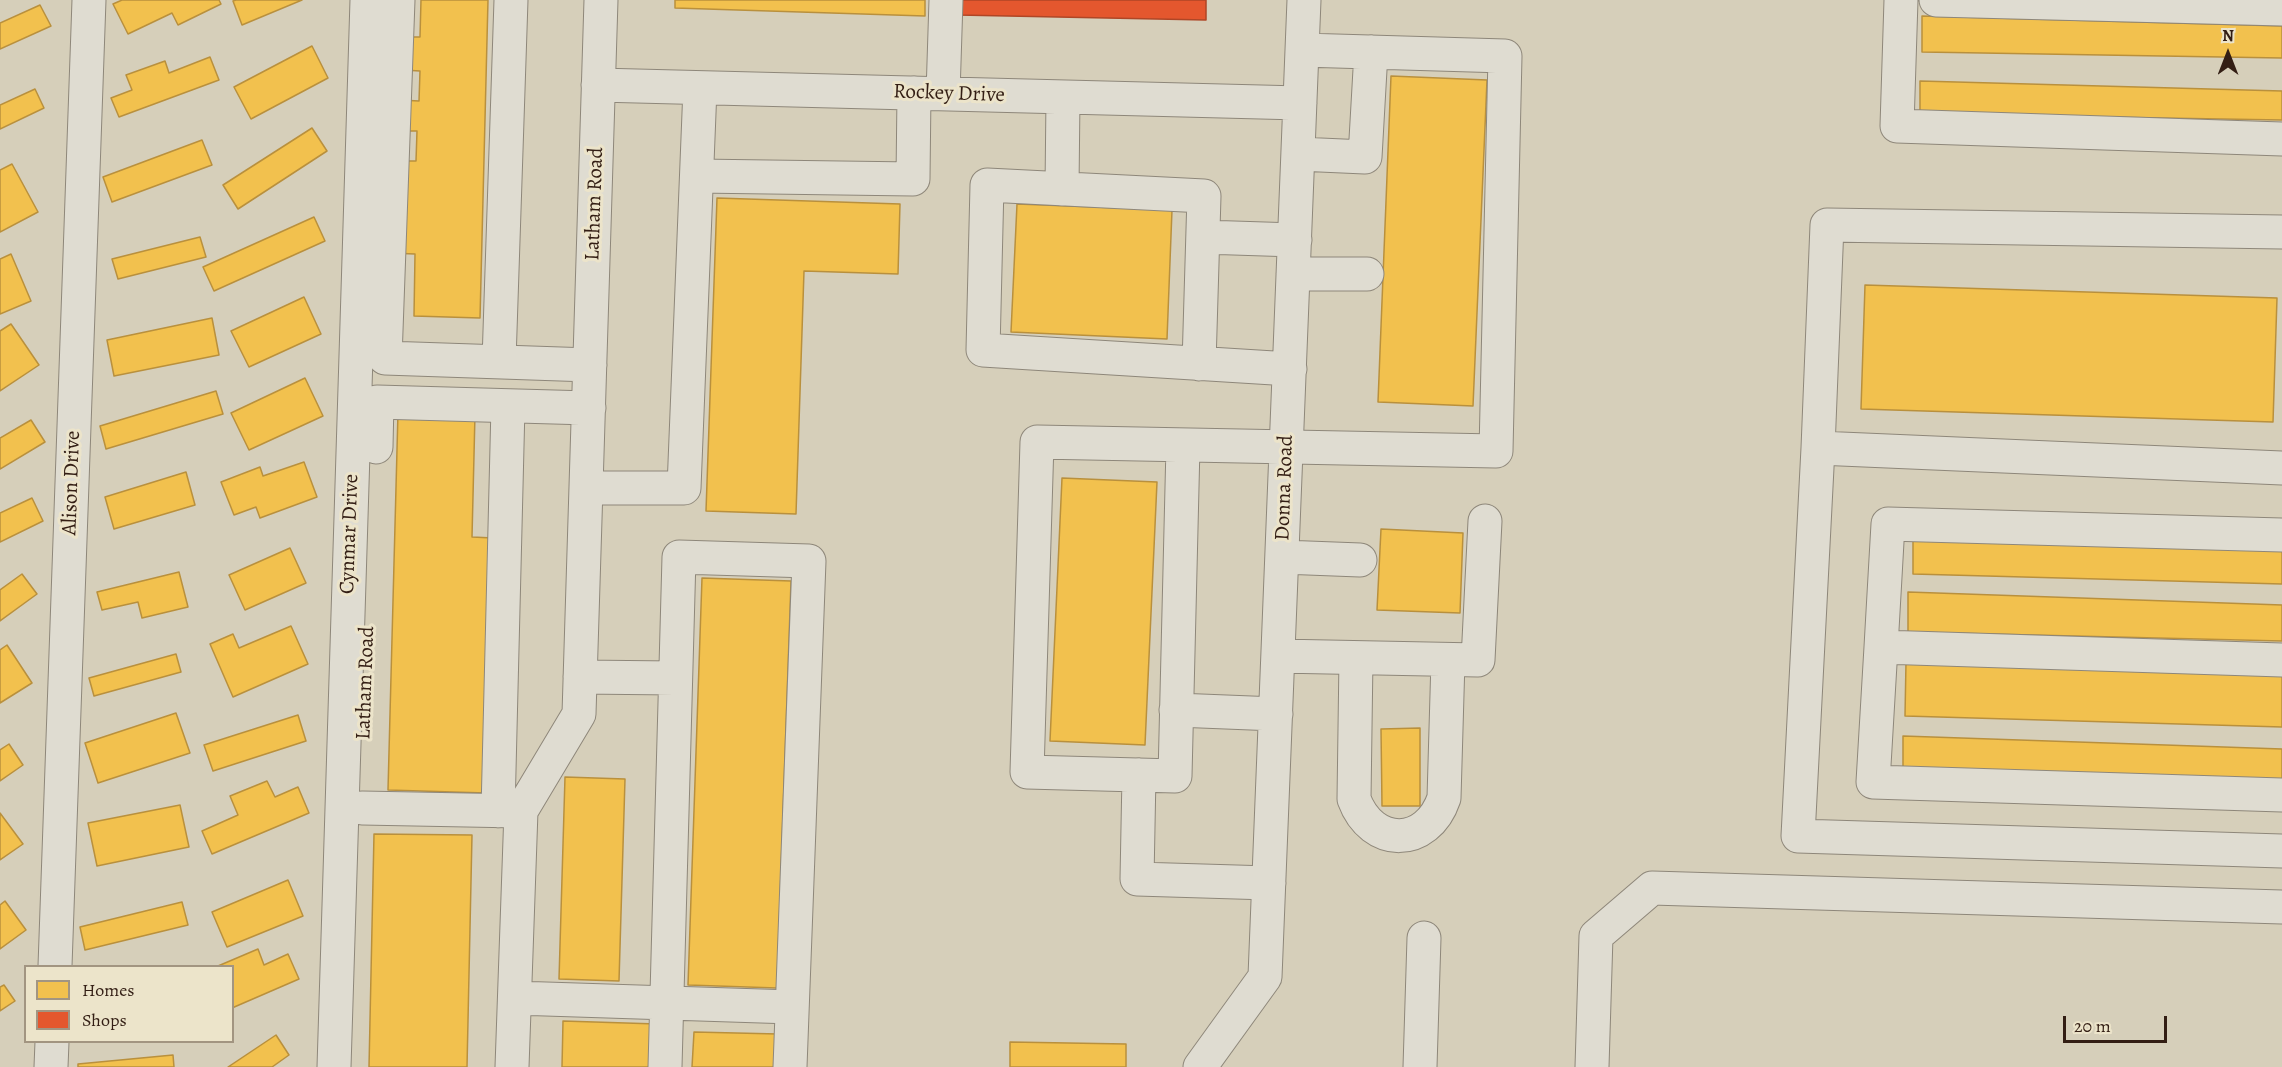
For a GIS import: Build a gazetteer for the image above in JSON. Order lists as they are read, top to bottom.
{
  "streets": {
    "street": [
      "Rockey Drive",
      "Latham Road",
      "Alison Drive",
      "Donna Road",
      "Cynmar Drive"
    ]
  },
  "crossings": [
    ["Rockey Drive", "Latham Road"],
    ["Rockey Drive", "Donna Road"]
  ],
  "legend": ["Homes", "Shops"],
  "scale_bar": "20 m",
  "north": "top"
}
